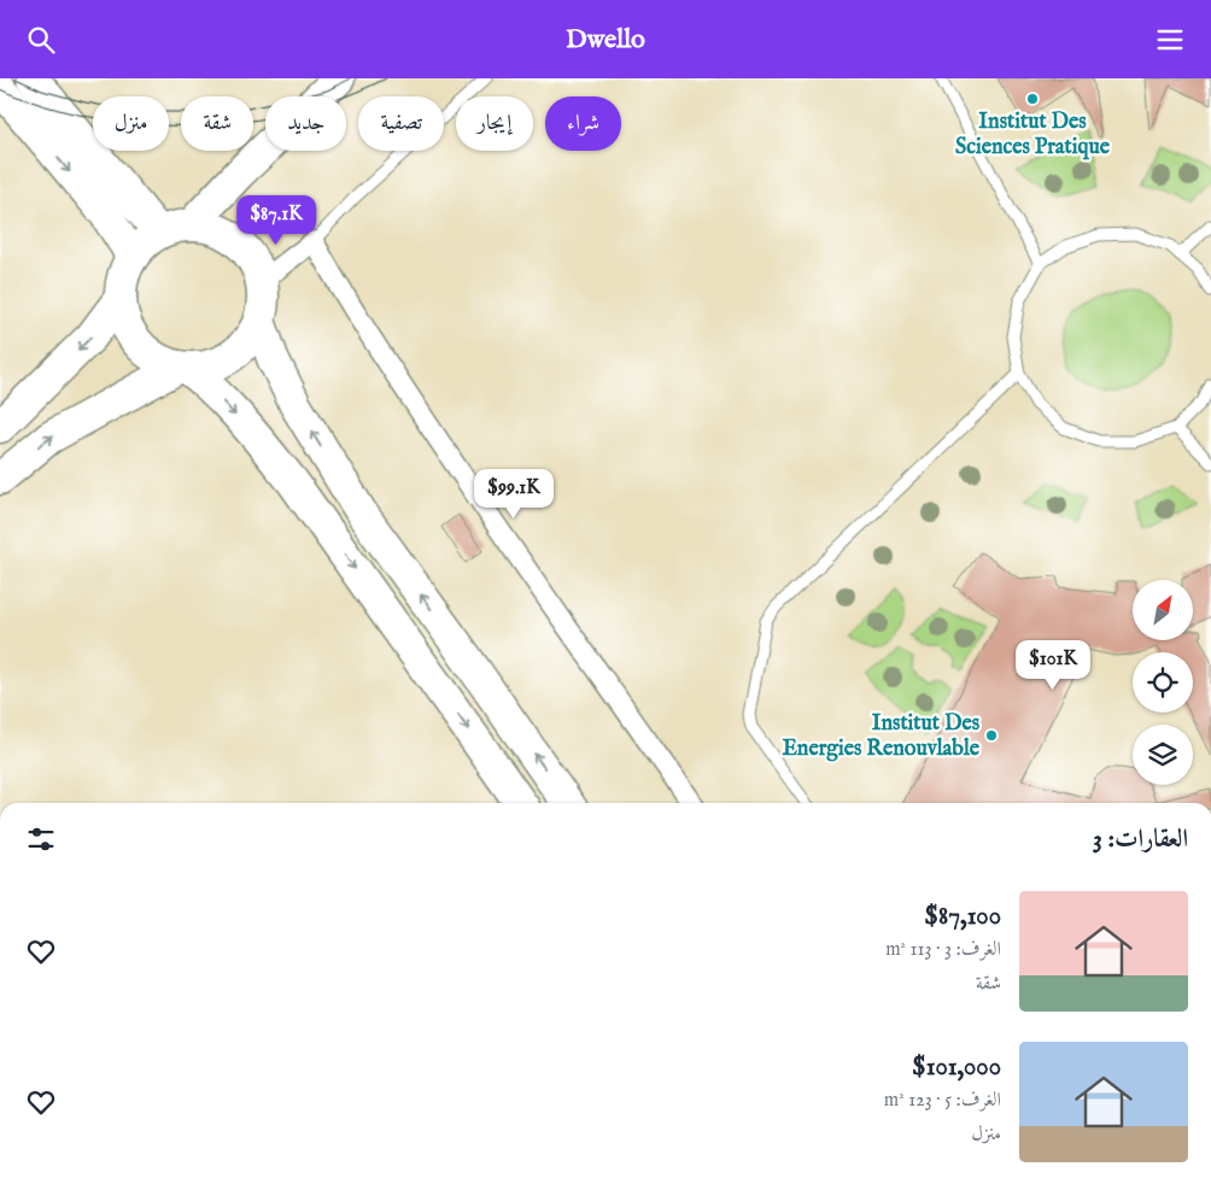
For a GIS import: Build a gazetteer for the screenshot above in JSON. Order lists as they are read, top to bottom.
{
  "places": ["Institut Des Sciences Pratique", "Institut Des Energies Renouvlable"],
  "north": "top right",
  "page": {
    "header": "Dwello",
    "chip": [
      "شراء",
      "إيجار",
      "تصفية",
      "جديد",
      "شقة",
      "منزل"
    ],
    "price": ["$87.1K", "$99.1K", "$101K"],
    "heading": "العقارات: 3",
    "list": [
      {
        "name": "$87,100",
        "note": "الغرف: 3 · 113 m² · شقة"
      },
      {
        "name": "$101,000",
        "note": "الغرف: 5 · 123 m² · منزل"
      }
    ]
  }
}
